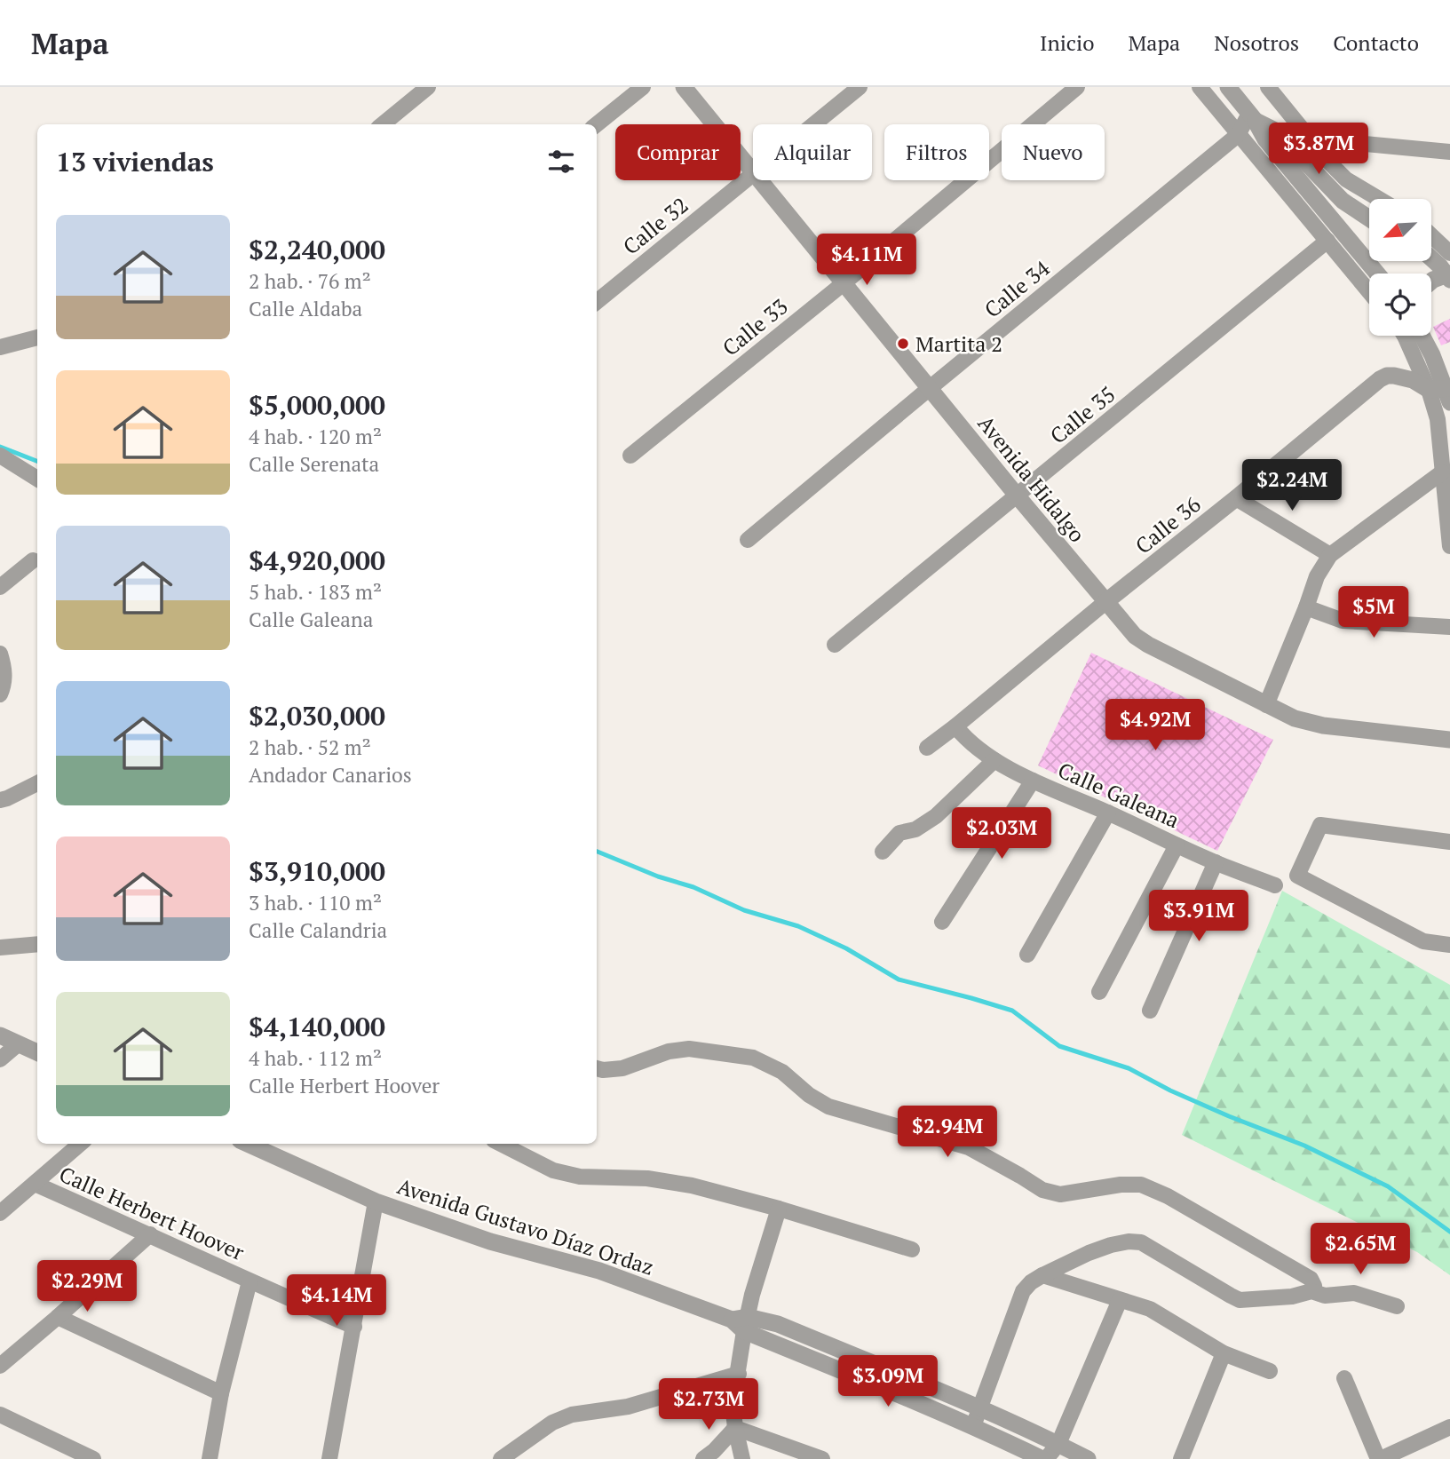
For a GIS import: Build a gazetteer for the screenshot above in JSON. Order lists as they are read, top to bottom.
{
  "streets": {
    "street": [
      "Calle 32",
      "Calle 34",
      "Calle 33",
      "Calle 35",
      "Avenida Hidalgo",
      "Calle 36",
      "Calle Galeana",
      "Calle Herbert Hoover",
      "Avenida Gustavo Díaz Ordaz"
    ]
  },
  "crossings": [
    ["Calle 34", "Avenida Hidalgo"],
    ["Calle 33", "Avenida Hidalgo"],
    ["Calle 35", "Avenida Hidalgo"],
    ["Avenida Hidalgo", "Calle 36"],
    ["Calle 36", "Calle Galeana"]
  ],
  "places": ["Martita 2"],
  "north": "bottom left",
  "page": {
    "header": "Mapa",
    "nav": [
      "Inicio",
      "Mapa",
      "Nosotros",
      "Contacto"
    ],
    "price": [
      "$3.87M",
      "$4.11M",
      "$2.24M",
      "$5M",
      "$4.92M",
      "$2.03M",
      "$3.91M",
      "$2.94M",
      "$2.65M",
      "$2.29M",
      "$4.14M",
      "$3.09M",
      "$2.73M"
    ],
    "chip": [
      "Comprar",
      "Alquilar",
      "Filtros",
      "Nuevo"
    ],
    "heading": "13 viviendas",
    "list": [
      {
        "name": "$2,240,000",
        "note": "2 hab. · 76 m² · Calle Aldaba"
      },
      {
        "name": "$5,000,000",
        "note": "4 hab. · 120 m² · Calle Serenata"
      },
      {
        "name": "$4,920,000",
        "note": "5 hab. · 183 m² · Calle Galeana"
      },
      {
        "name": "$2,030,000",
        "note": "2 hab. · 52 m² · Andador Canarios"
      },
      {
        "name": "$3,910,000",
        "note": "3 hab. · 110 m² · Calle Calandria"
      },
      {
        "name": "$4,140,000",
        "note": "4 hab. · 112 m² · Calle Herbert Hoover"
      }
    ]
  }
}
